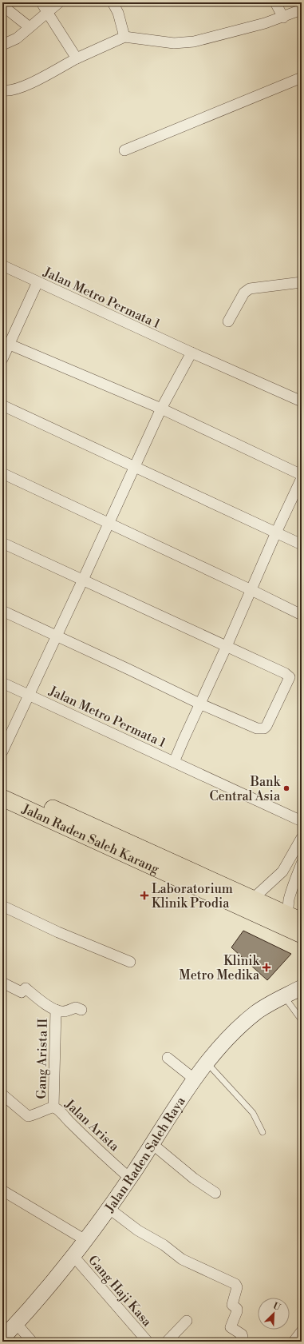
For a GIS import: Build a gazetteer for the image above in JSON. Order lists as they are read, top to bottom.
{
  "streets": {
    "main road": ["Jalan Raden Saleh Karang", "Jalan Raden Saleh Raya"],
    "street": [
      "Jalan Metro Permata 1",
      "Gang Arista II",
      "Jalan Arista",
      "Gang Haji Kasa"
    ]
  },
  "crossings": [
    ["Gang Arista II", "Jalan Arista"],
    ["Jalan Arista", "Jalan Raden Saleh Raya"],
    ["Jalan Raden Saleh Raya", "Gang Haji Kasa"]
  ],
  "places": {
    "other": ["Bank Central Asia"],
    "health": ["Laboratorium Klinik Prodia", "Klinik Metro Medika"]
  },
  "north": "top right"
}
